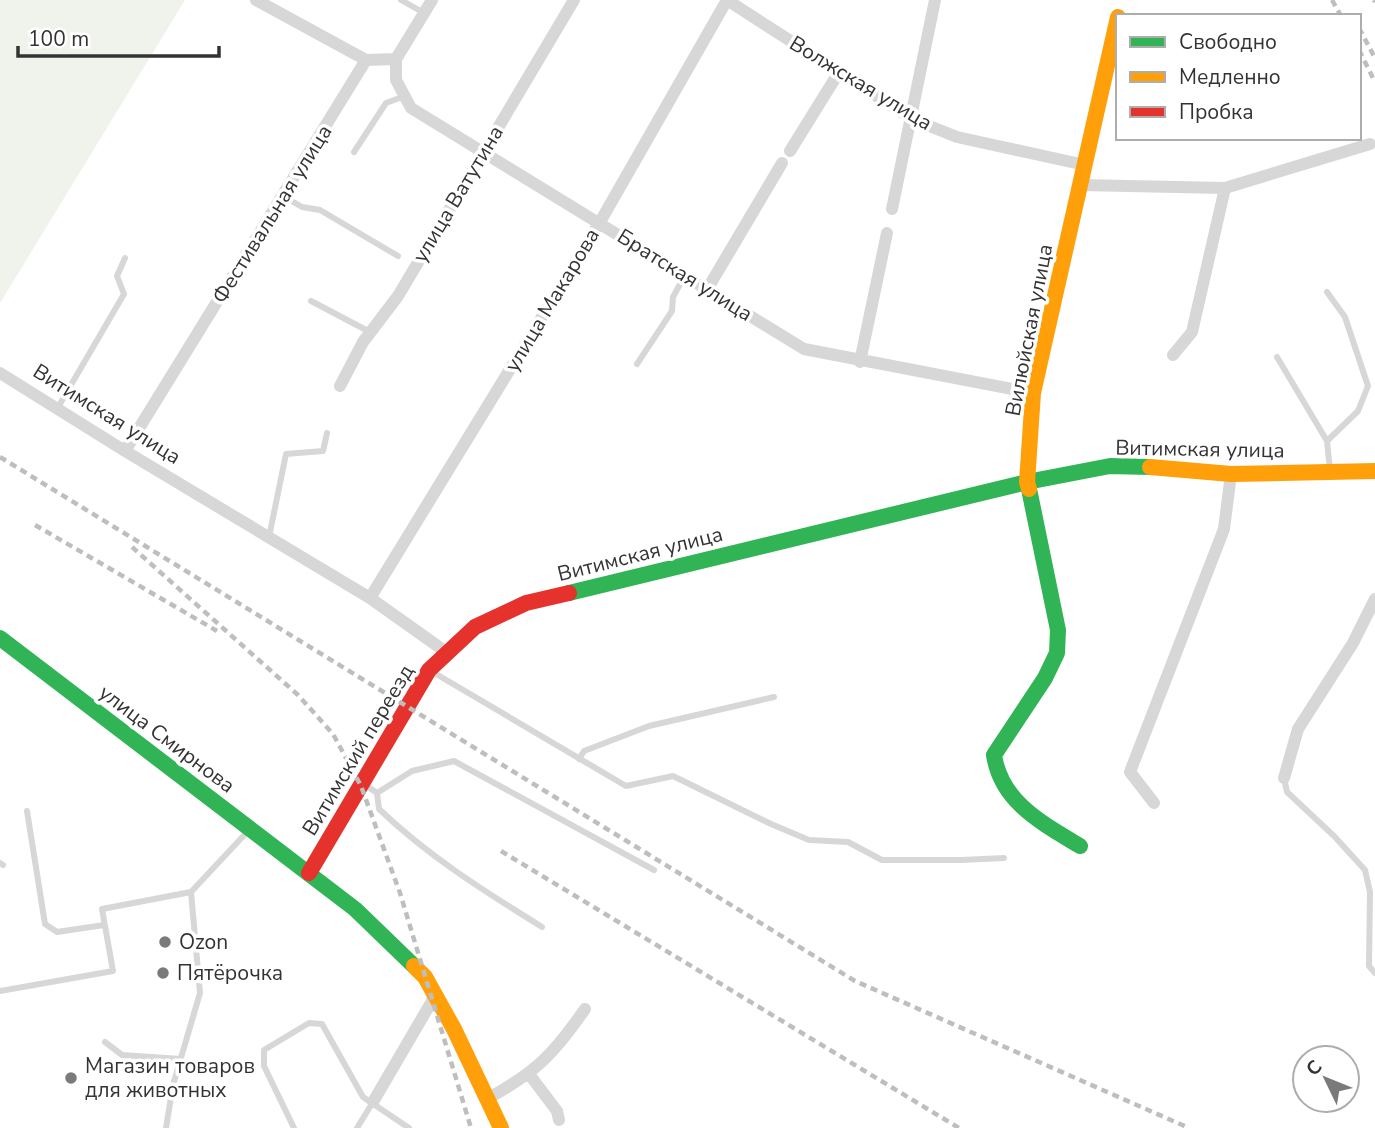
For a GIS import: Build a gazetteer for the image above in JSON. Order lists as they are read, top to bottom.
{
  "streets": {
    "street": [
      "Волжская улица",
      "улица Ватутина",
      "Фестивальная улица",
      "Братская улица",
      "улица Макарова",
      "Вилюйская улица",
      "Витимская улица",
      "улица Смирнова",
      "Витимский переезд"
    ]
  },
  "crossings": [
    ["Волжская улица", "улица Макарова"],
    ["Волжская улица", "Вилюйская улица"],
    ["улица Ватутина", "Братская улица"],
    ["Фестивальная улица", "Витимская улица"],
    ["Братская улица", "улица Макарова"],
    ["Братская улица", "Вилюйская улица"],
    ["улица Макарова", "Витимская улица"],
    ["Вилюйская улица", "Витимская улица"],
    ["Витимская улица", "Витимский переезд"],
    ["улица Смирнова", "Витимский переезд"]
  ],
  "places": ["Ozon", "Пятёрочка", "Магазин товаров для животных"],
  "legend": ["Свободно", "Медленно", "Пробка"],
  "scale_bar": "100 m",
  "north": "top left"
}
